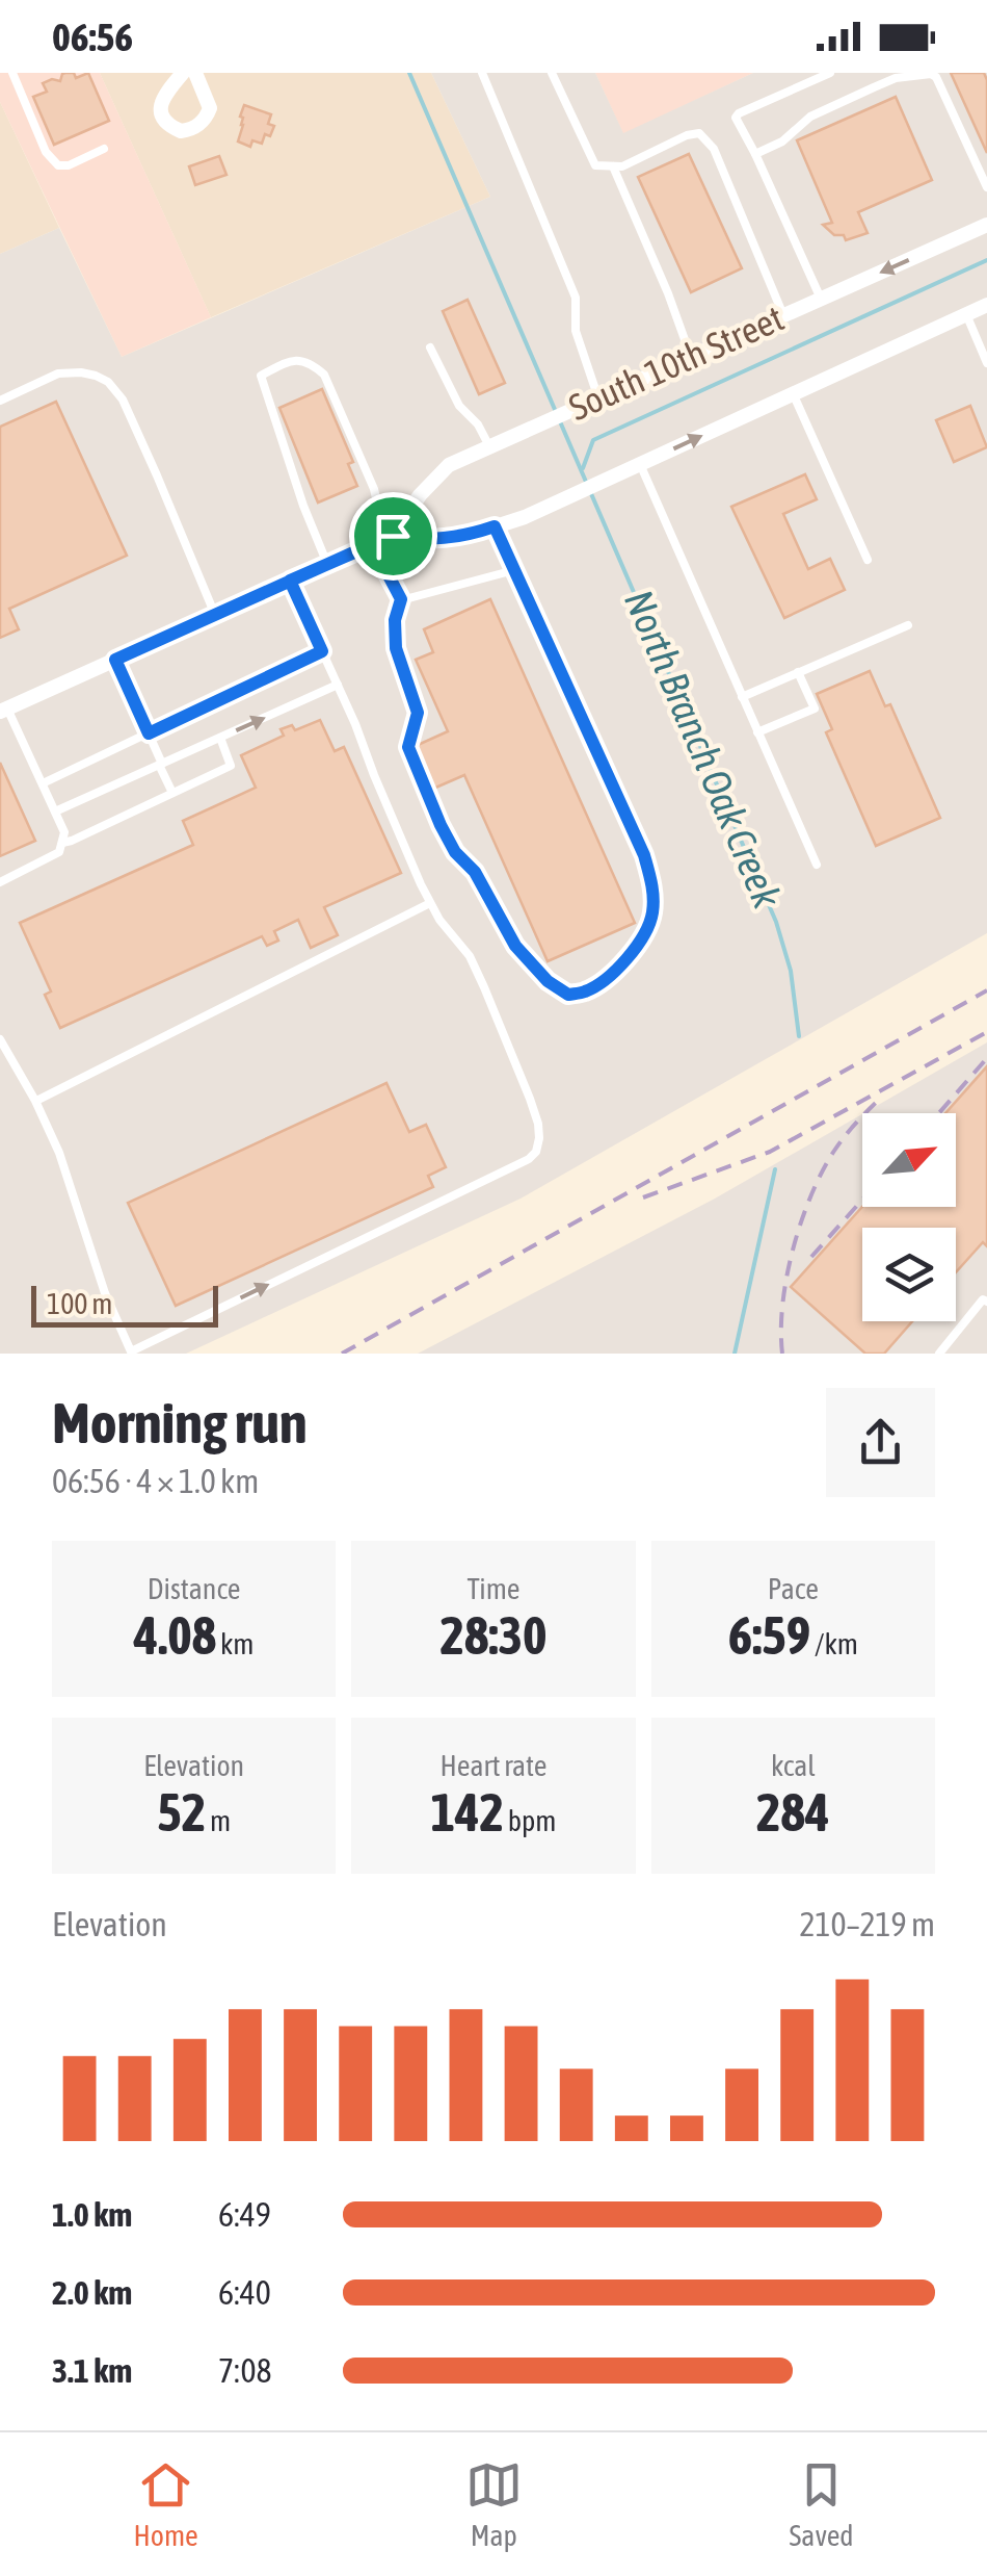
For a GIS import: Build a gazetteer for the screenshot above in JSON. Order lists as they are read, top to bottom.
{
  "streets": {
    "street": ["South 10th Street"]
  },
  "water": ["North Branch Oak Creek"],
  "scale_bar": "100 m",
  "north": "top right",
  "page": {
    "status": "06:56",
    "scale": "100 m",
    "heading": ["Morning run", "06:56 · 4 × 1.0 km"],
    "stats": [
      ["Distance", "4.08 km"],
      ["Time", "28:30"],
      ["Pace", "6:59 /km"],
      ["Elevation", "52 m"],
      ["Heart rate", "142 bpm"],
      ["kcal", "284"]
    ],
    "chart": ["Elevation", "210–219 m"],
    "list": [
      {
        "name": "1.0 km",
        "note": "6:49"
      },
      {
        "name": "2.0 km",
        "note": "6:40"
      },
      {
        "name": "3.1 km",
        "note": "7:08"
      }
    ],
    "tabs": ["Home", "Map", "Saved"]
  }
}
